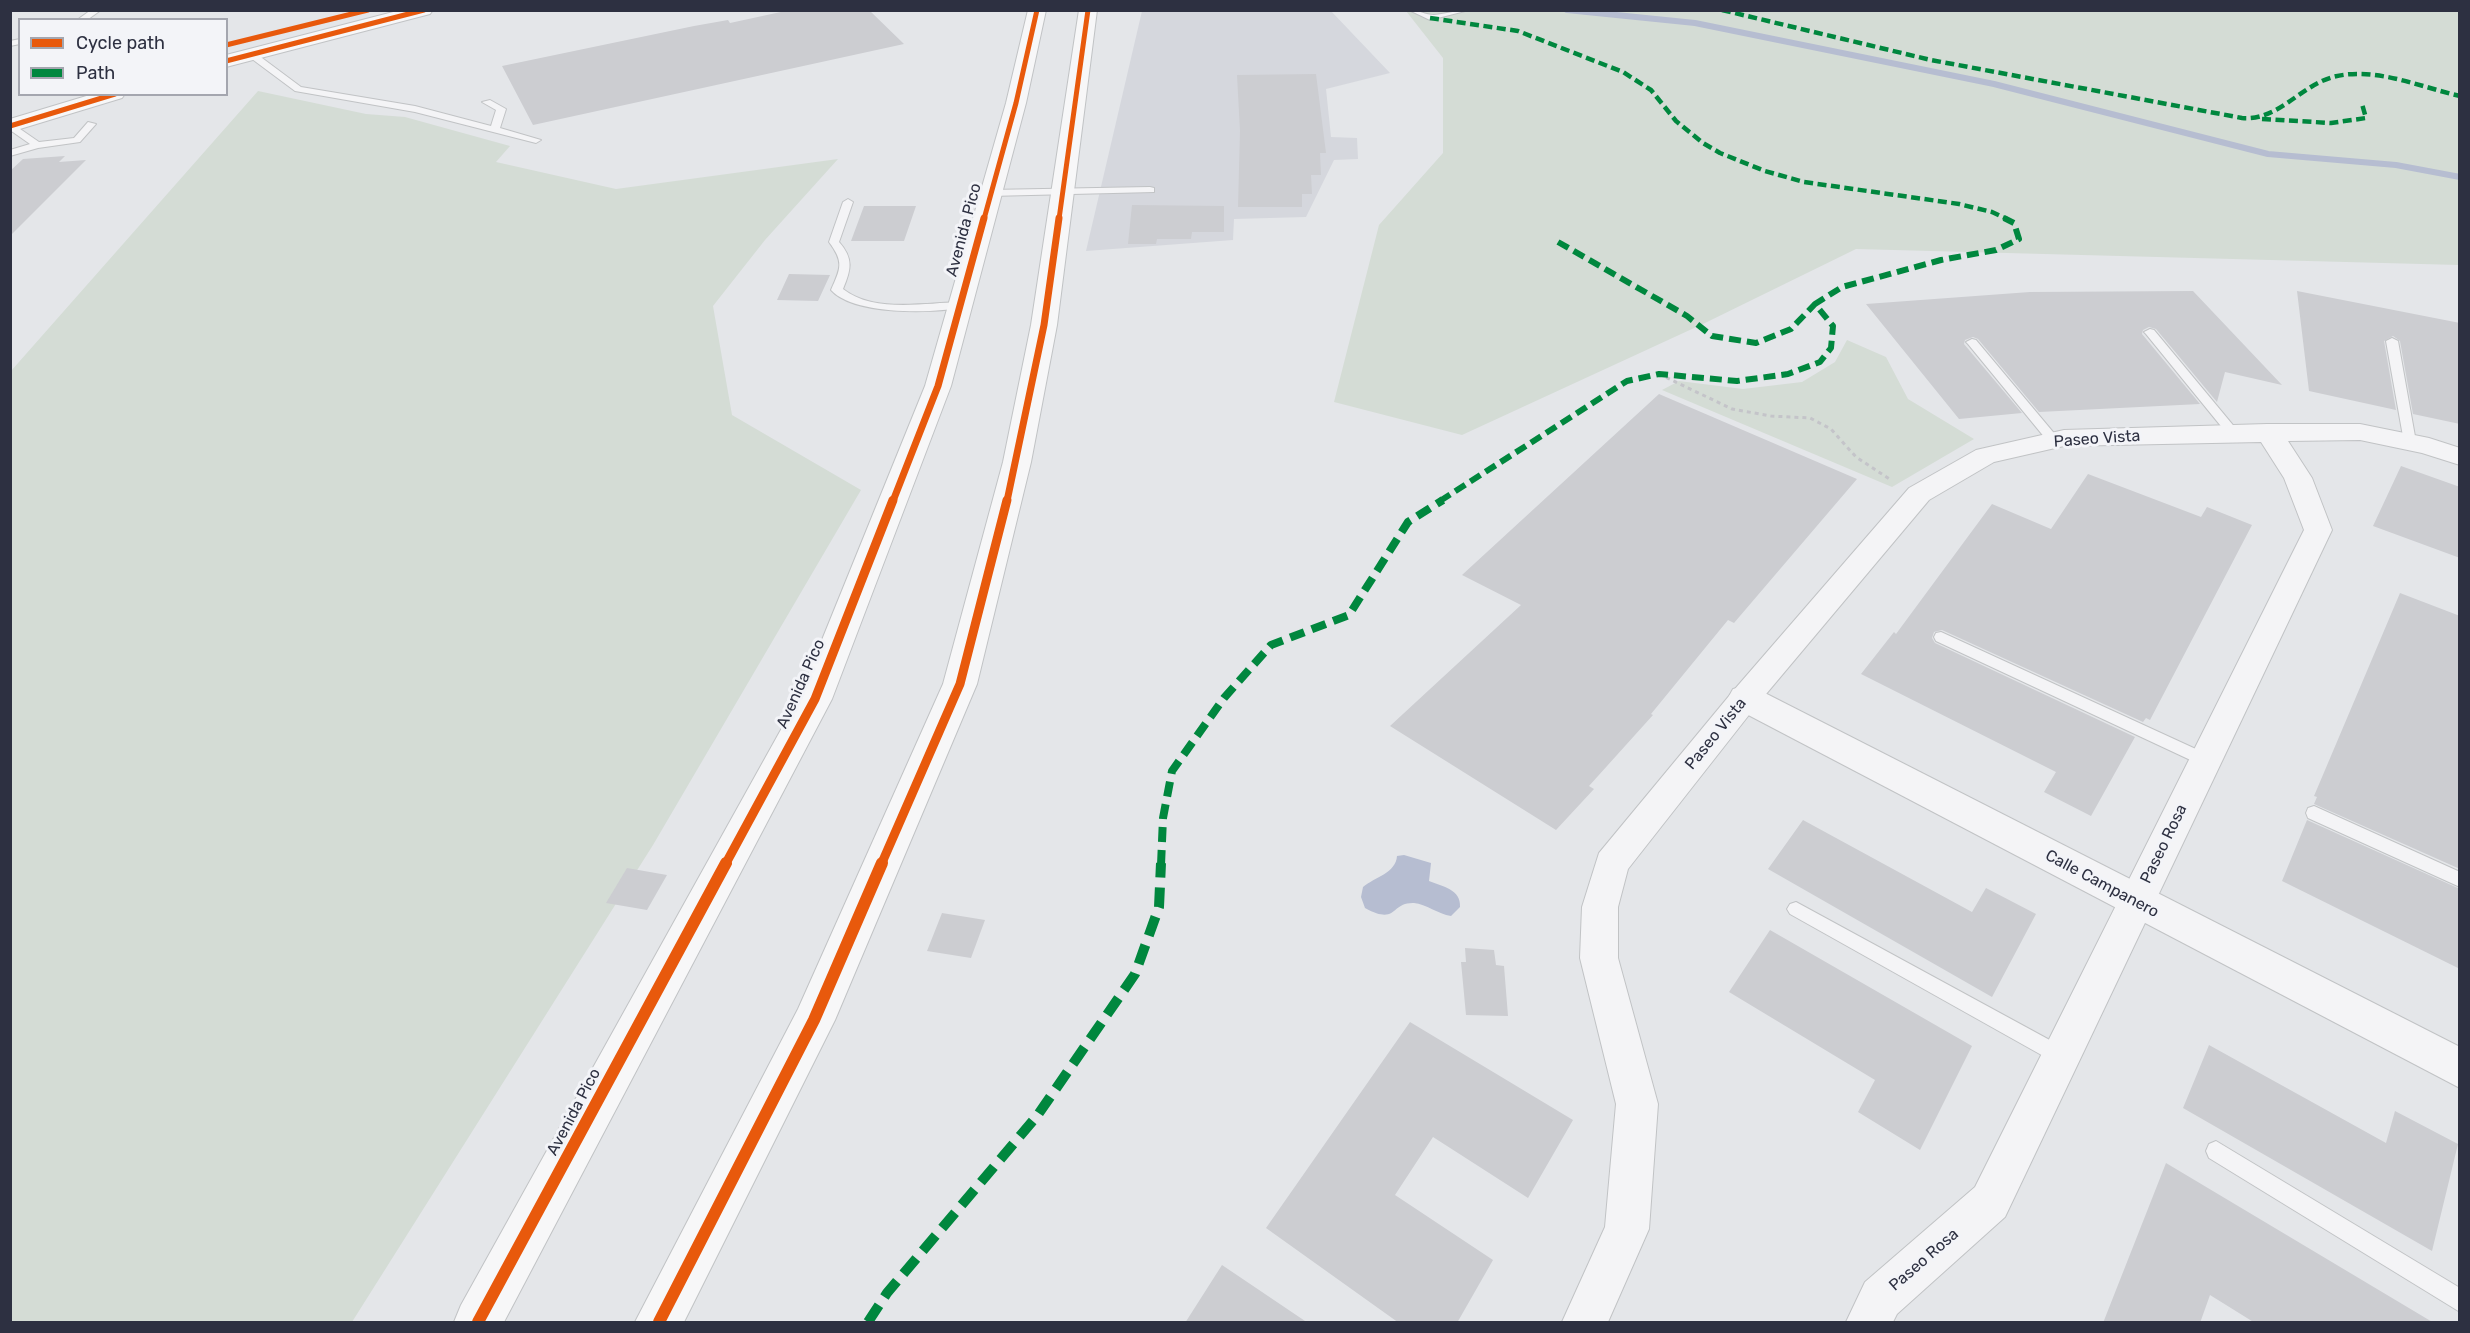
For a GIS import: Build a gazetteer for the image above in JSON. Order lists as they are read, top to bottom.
{
  "streets": {
    "main road": ["Avenida Pico"],
    "street": ["Paseo Vista", "Paseo Rosa", "Calle Campanero"]
  },
  "crossings": [
    ["Paseo Vista", "Paseo Rosa"],
    ["Paseo Vista", "Calle Campanero"],
    ["Paseo Rosa", "Calle Campanero"]
  ],
  "legend": ["Cycle path", "Path"]
}
